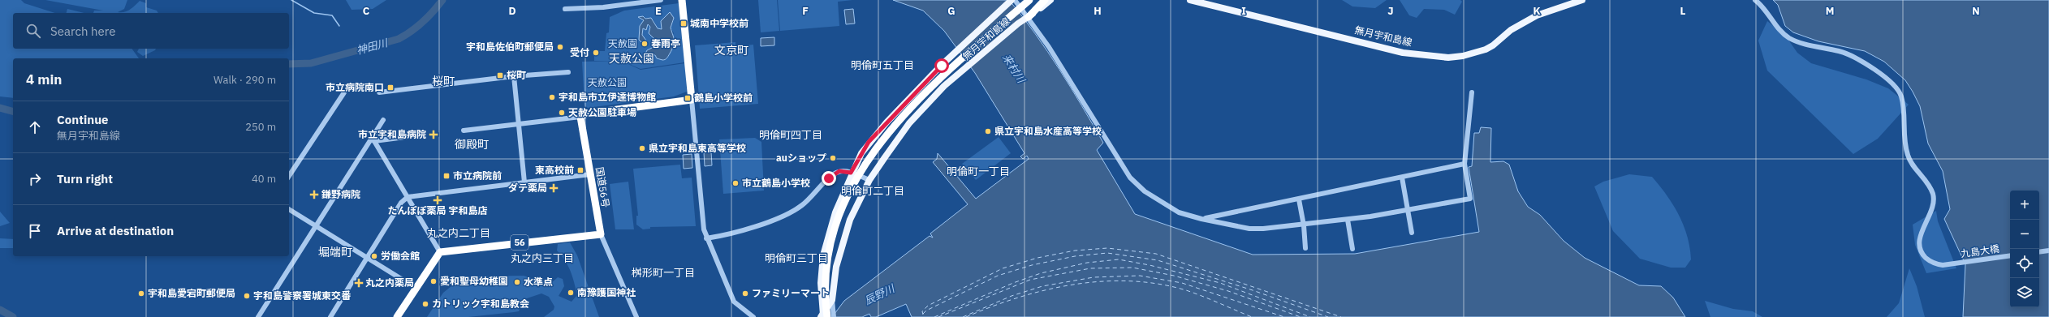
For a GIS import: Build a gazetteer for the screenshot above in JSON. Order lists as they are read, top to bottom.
{
  "streets": {
    "highway": ["国道56号", "56"],
    "main road": ["無月宇和島線"],
    "street": ["九島大橋"]
  },
  "crossings": [
    ["国道56号", "56"]
  ],
  "districts": [
    "文京町",
    "天赦公園",
    "明倫町五丁目",
    "桜町",
    "明倫町四丁目",
    "御殿町",
    "明倫町一丁目",
    "明倫町二丁目",
    "丸之内二丁目",
    "堀端町",
    "丸之内三丁目",
    "明倫町三丁目",
    "桝形町一丁目"
  ],
  "water": ["神田川", "来村川", "辰野川"],
  "parks": ["天赦園", "天赦公園"],
  "places": {
    "transit": [
      "城南中学校前",
      "桜町",
      "市立病院南口",
      "鶴島小学校前",
      "東高校前",
      "市立病院前"
    ],
    "other": [
      "春雨亭",
      "宇和島佐伯町郵便局",
      "受付",
      "宇和島市立伊達博物館",
      "天赦公園駐車場",
      "県立宇和島水産高等学校",
      "県立宇和島東高等学校",
      "auショップ",
      "市立鶴島小学校",
      "労働会館",
      "愛和聖母幼稚園",
      "水準点",
      "南豫護国神社",
      "宇和島愛宕町郵便局",
      "ファミリーマート",
      "宇和島警察署城東交番",
      "カトリック宇和島教会"
    ],
    "health": [
      "市立宇和島病院",
      "ダテ薬局",
      "鎌野病院",
      "たんぽぽ薬局 宇和島店",
      "丸之内薬局"
    ]
  },
  "page": {
    "search": "Search here",
    "heading": ["4 min", "Walk · 290 m"],
    "list": [
      ["Continue", "無月宇和島線", "250 m"],
      ["Turn right", "40 m"],
      "Arrive at destination"
    ],
    "map_buttons": ["+", "−"]
  },
  "grid": {
    "columns": [
      "C",
      "D",
      "E",
      "F",
      "G",
      "H",
      "I",
      "J",
      "K",
      "L",
      "M",
      "N"
    ]
  }
}
